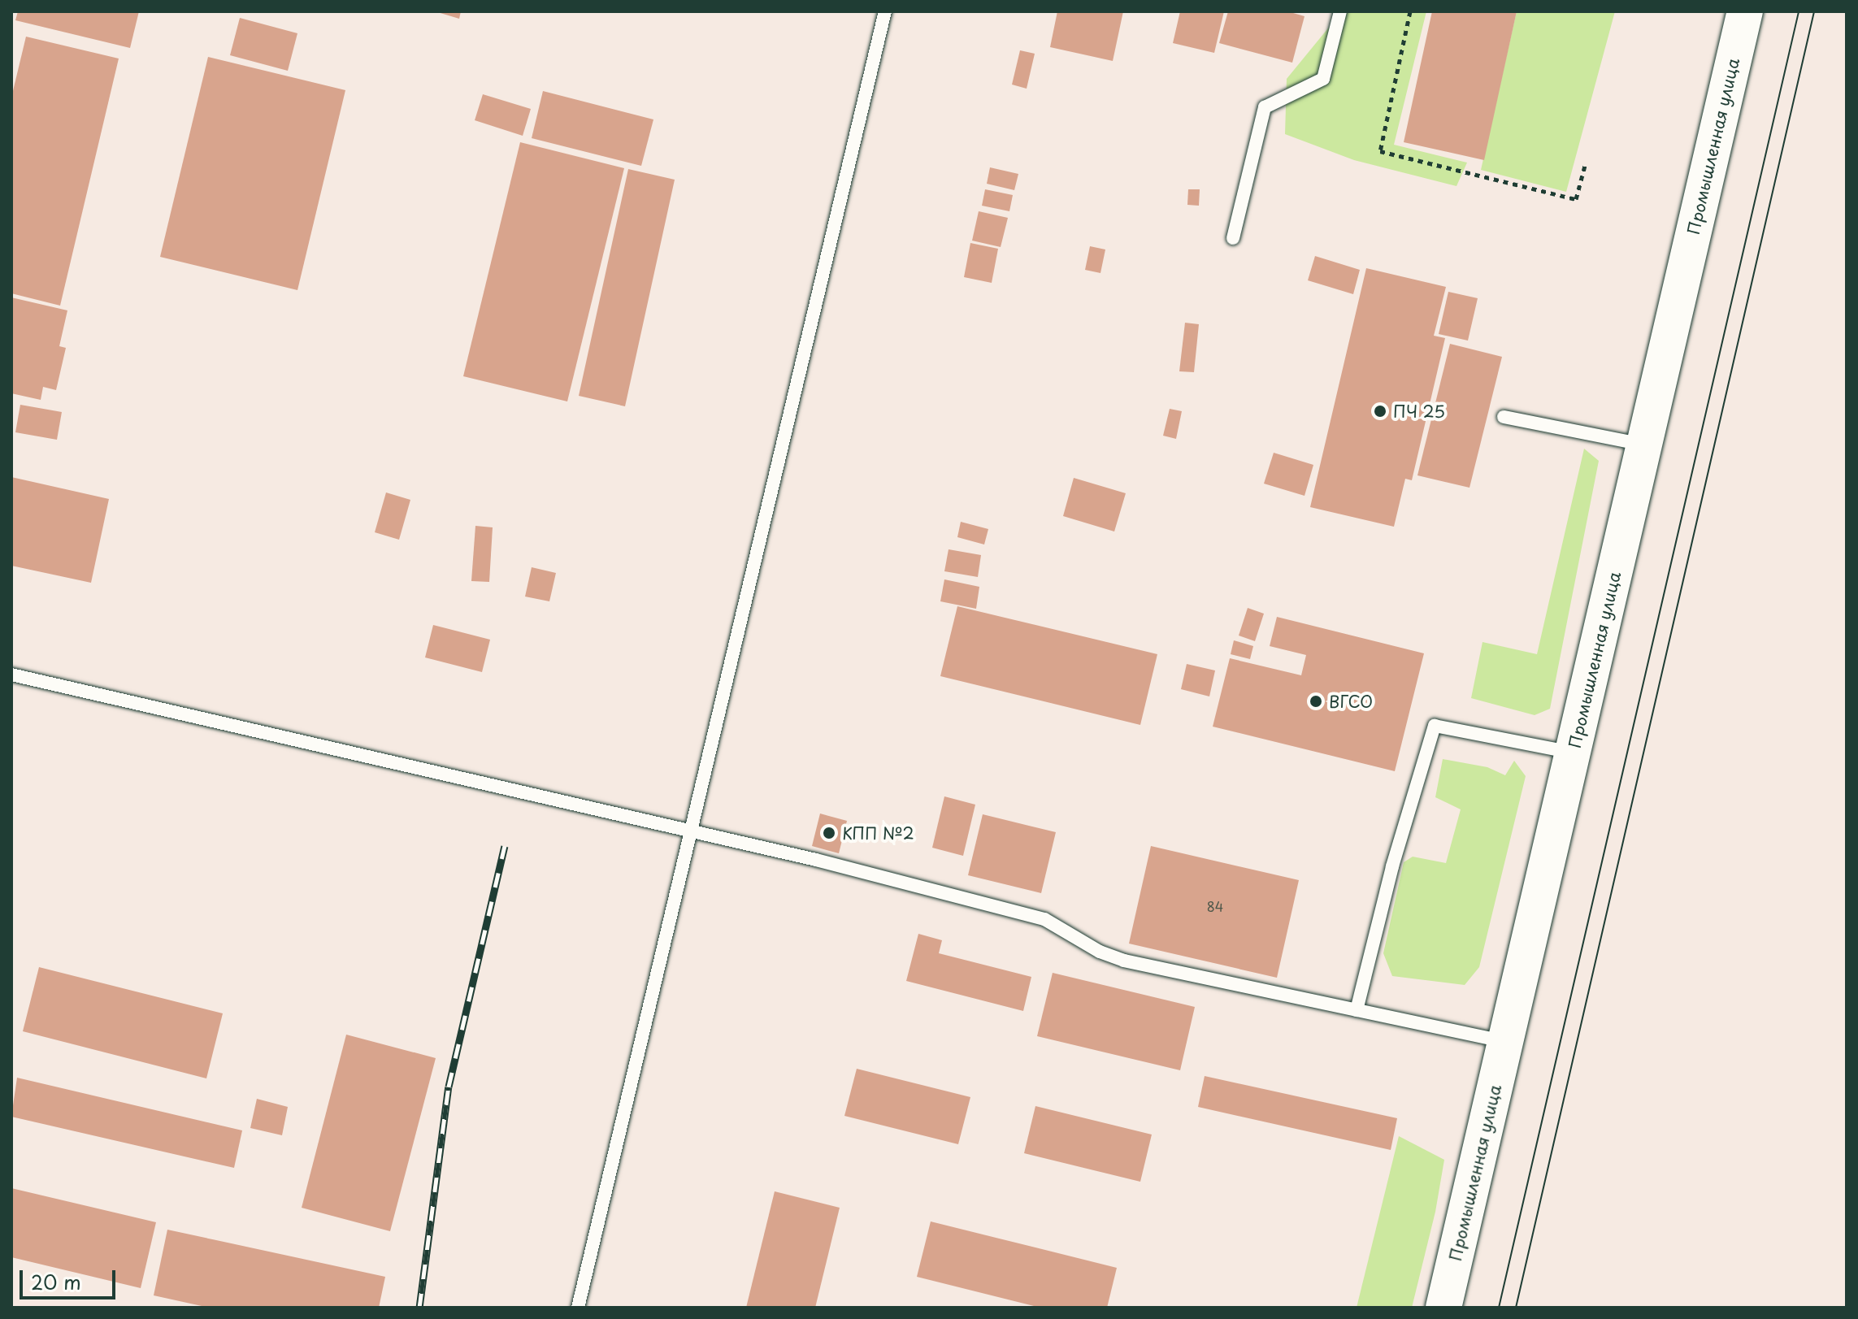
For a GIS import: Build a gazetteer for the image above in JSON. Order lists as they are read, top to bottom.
{
  "streets": {
    "street": ["Промышленная улица"]
  },
  "places": ["ПЧ 25", "ВГСО", "КПП №2"],
  "house_numbers": ["84"],
  "scale_bar": "20 m"
}
